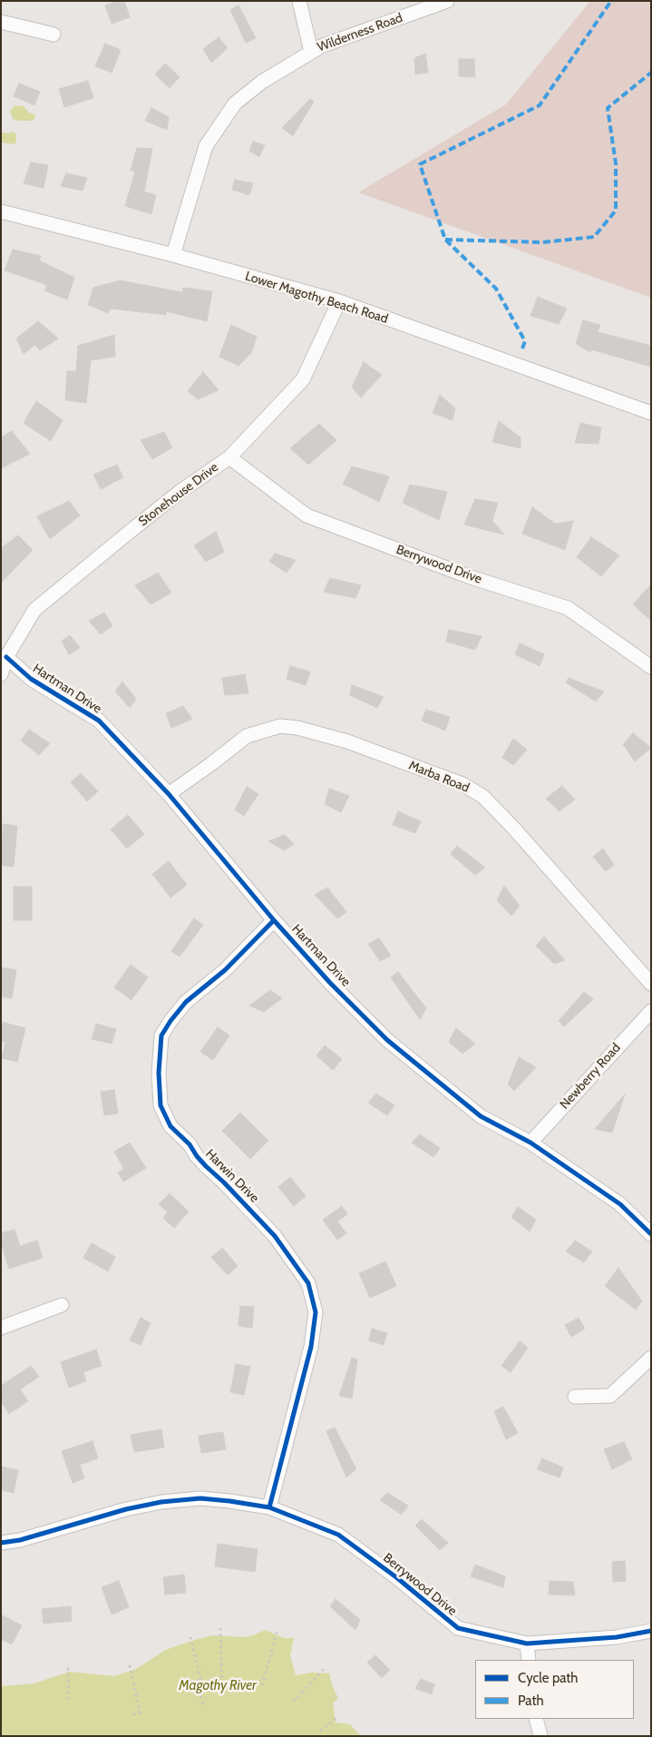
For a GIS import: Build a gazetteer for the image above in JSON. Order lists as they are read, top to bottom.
{
  "streets": {
    "street": [
      "Wilderness Road",
      "Lower Magothy Beach Road",
      "Stonehouse Drive",
      "Berrywood Drive",
      "Hartman Drive",
      "Marba Road",
      "Newberry Road",
      "Harwin Drive"
    ]
  },
  "crossings": [
    ["Wilderness Road", "Lower Magothy Beach Road"],
    ["Lower Magothy Beach Road", "Stonehouse Drive"],
    ["Stonehouse Drive", "Berrywood Drive"],
    ["Stonehouse Drive", "Hartman Drive"],
    ["Berrywood Drive", "Harwin Drive"],
    ["Hartman Drive", "Marba Road"],
    ["Hartman Drive", "Newberry Road"],
    ["Hartman Drive", "Harwin Drive"]
  ],
  "water": ["Magothy River"],
  "legend": ["Cycle path", "Path"]
}
